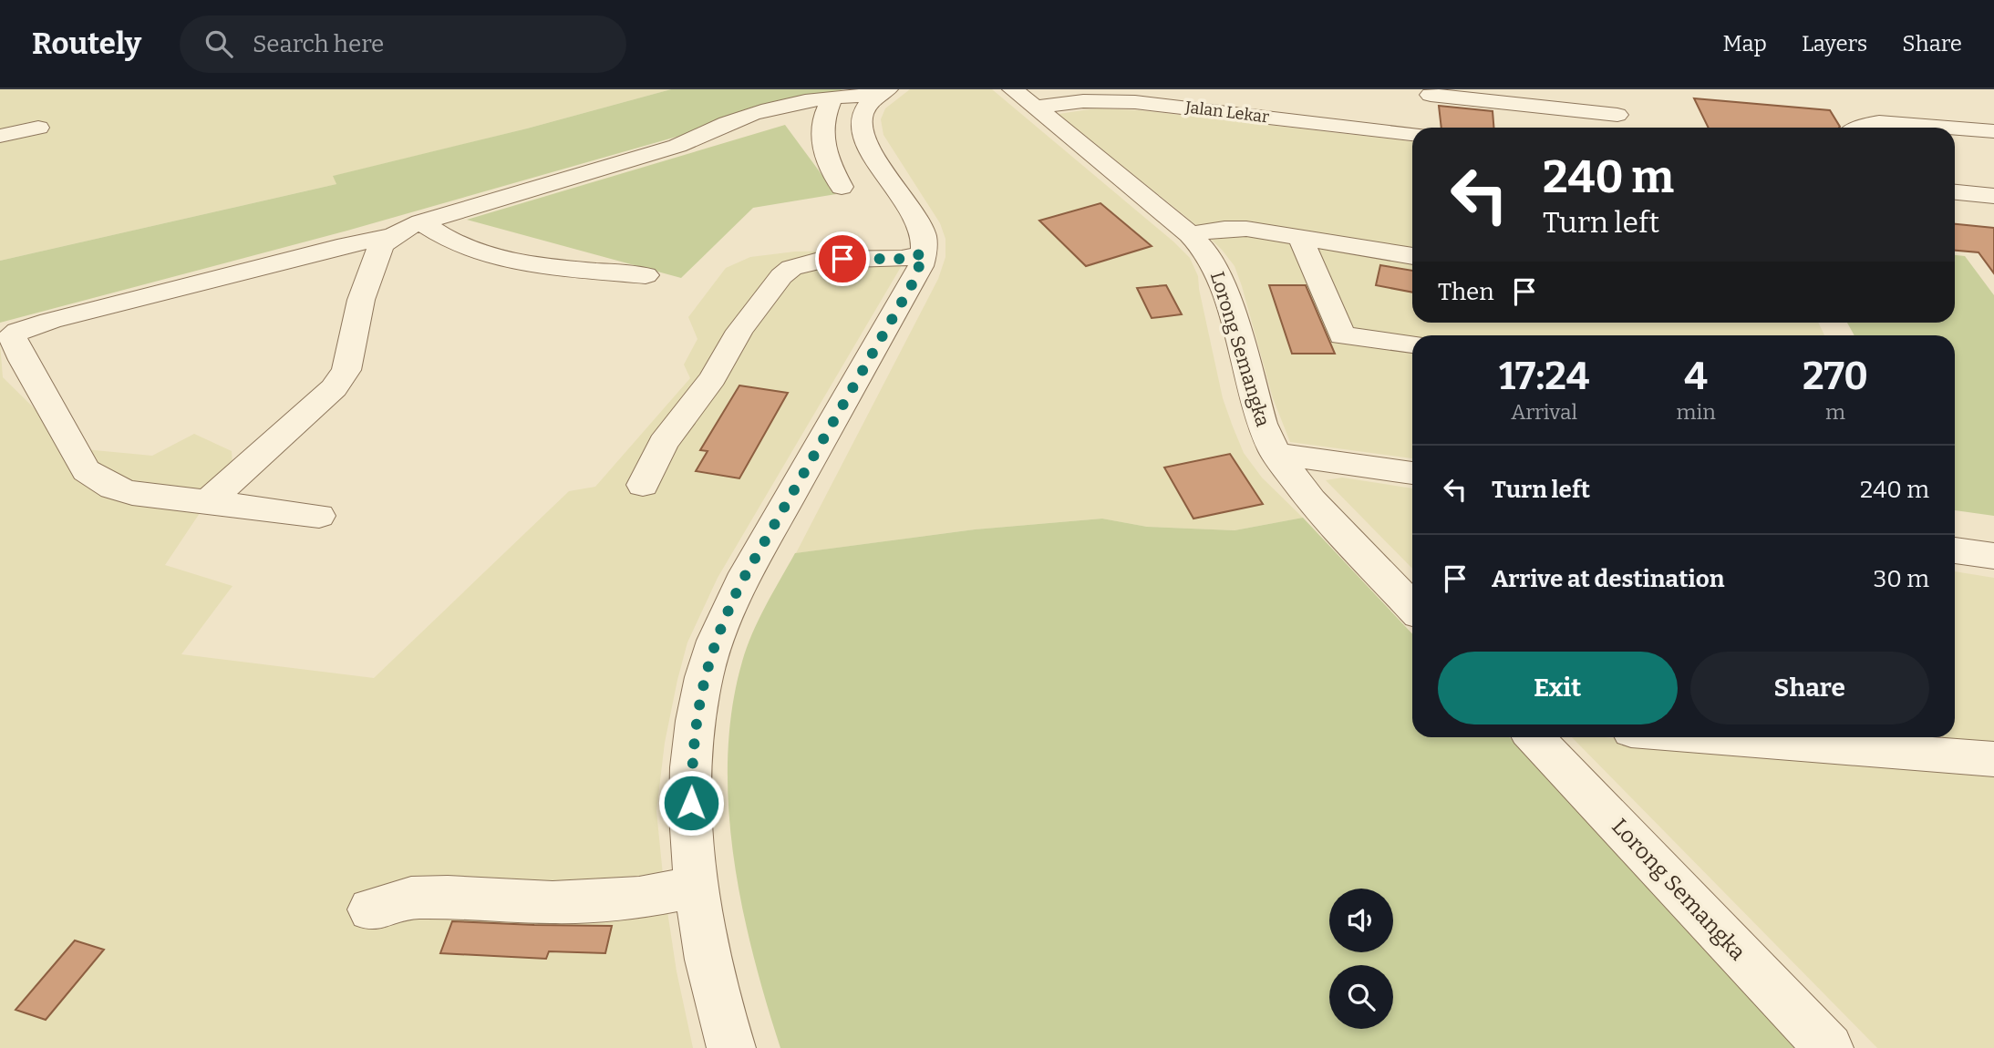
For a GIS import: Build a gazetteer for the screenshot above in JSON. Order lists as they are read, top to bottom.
{
  "streets": {
    "street": ["Jalan Lekar", "Lorong Semangka"]
  },
  "crossings": [
    ["Jalan Lekar", "Lorong Semangka"]
  ],
  "page": {
    "header": "Routely",
    "search": "Search here",
    "nav": ["Map", "Layers", "Share"],
    "turn": ["240 m", "Turn left"],
    "then": "Then",
    "eta": [
      "17:24",
      "Arrival",
      "4",
      "min",
      "270",
      "m"
    ],
    "list": [
      {
        "name": "Turn left",
        "value": "240 m"
      },
      {
        "name": "Arrive at destination",
        "value": "30 m"
      }
    ],
    "buttons": ["Exit", "Share"]
  }
}
